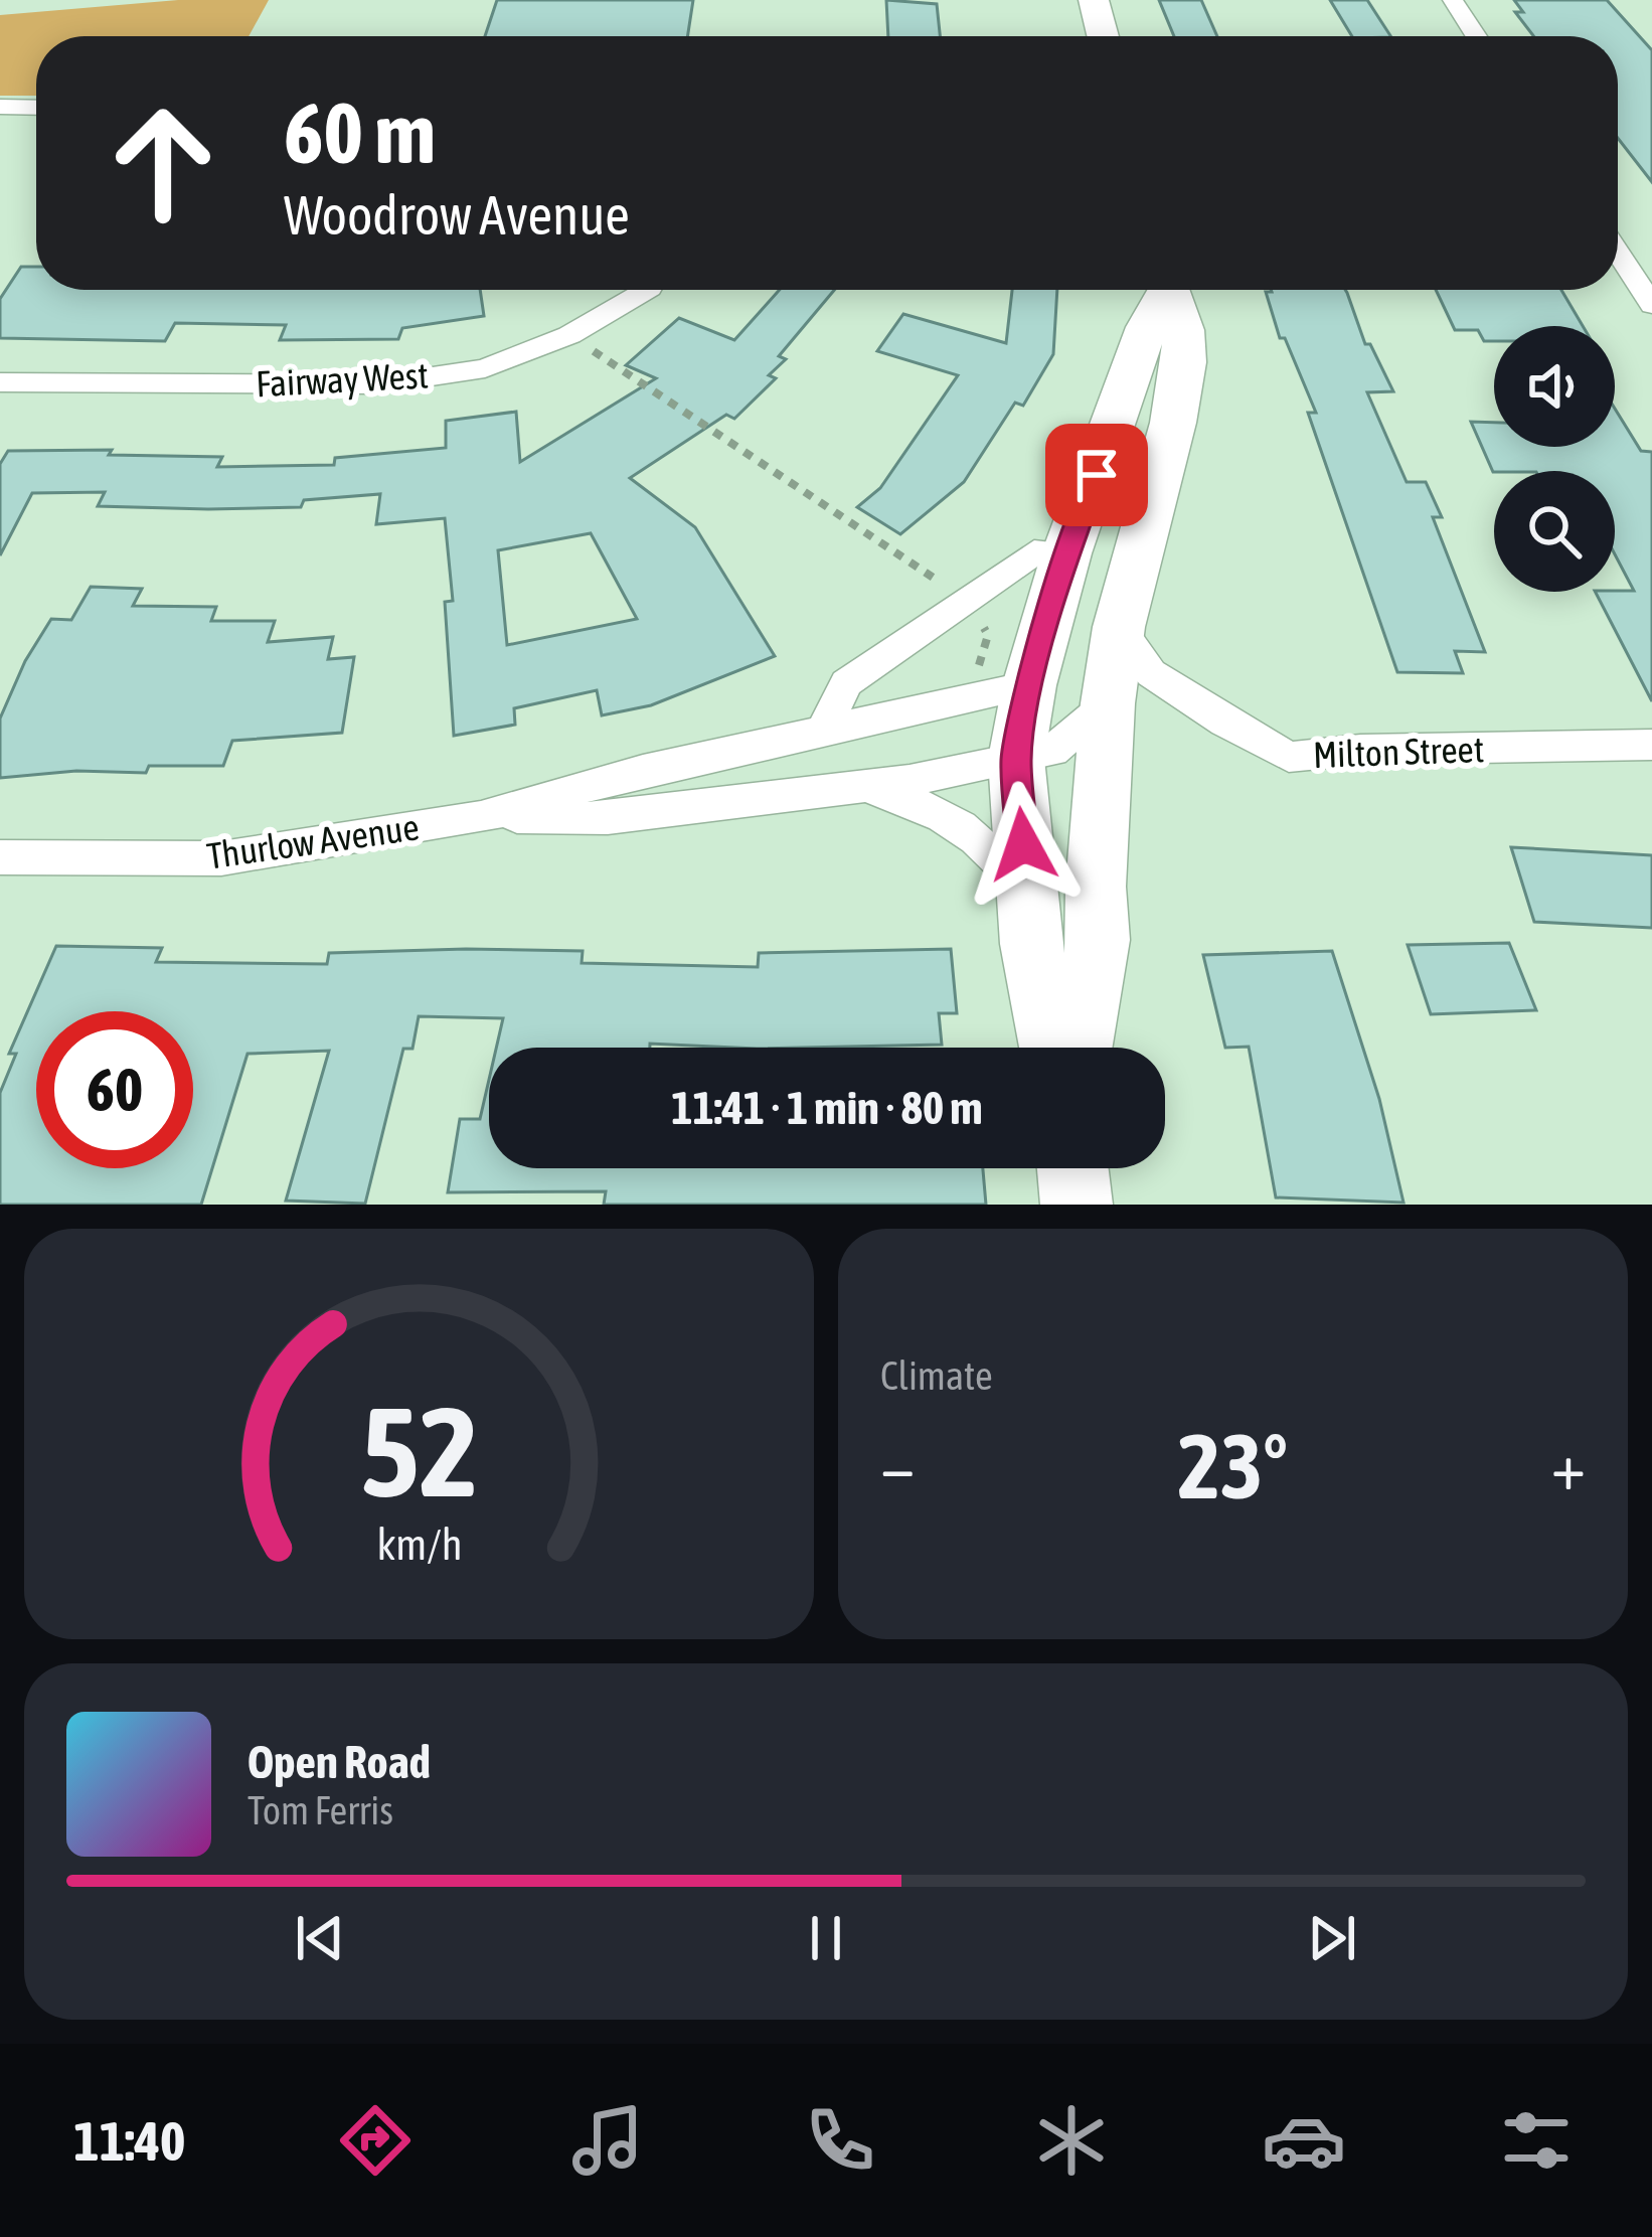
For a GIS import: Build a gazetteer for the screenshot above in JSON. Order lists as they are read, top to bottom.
{
  "streets": {
    "street": ["Fairway West", "Milton Street", "Thurlow Avenue"]
  },
  "page": {
    "turn": ["60 m", "Woodrow Avenue"],
    "limit": "60",
    "trip": "11:41 · 1 min · 80 m",
    "tile": "Climate",
    "heat": ["−", "23°", "+"],
    "song": ["Open Road", "Tom Ferris"],
    "tabs": "11:40",
    "gauge": ["52", "km/h"]
  }
}
